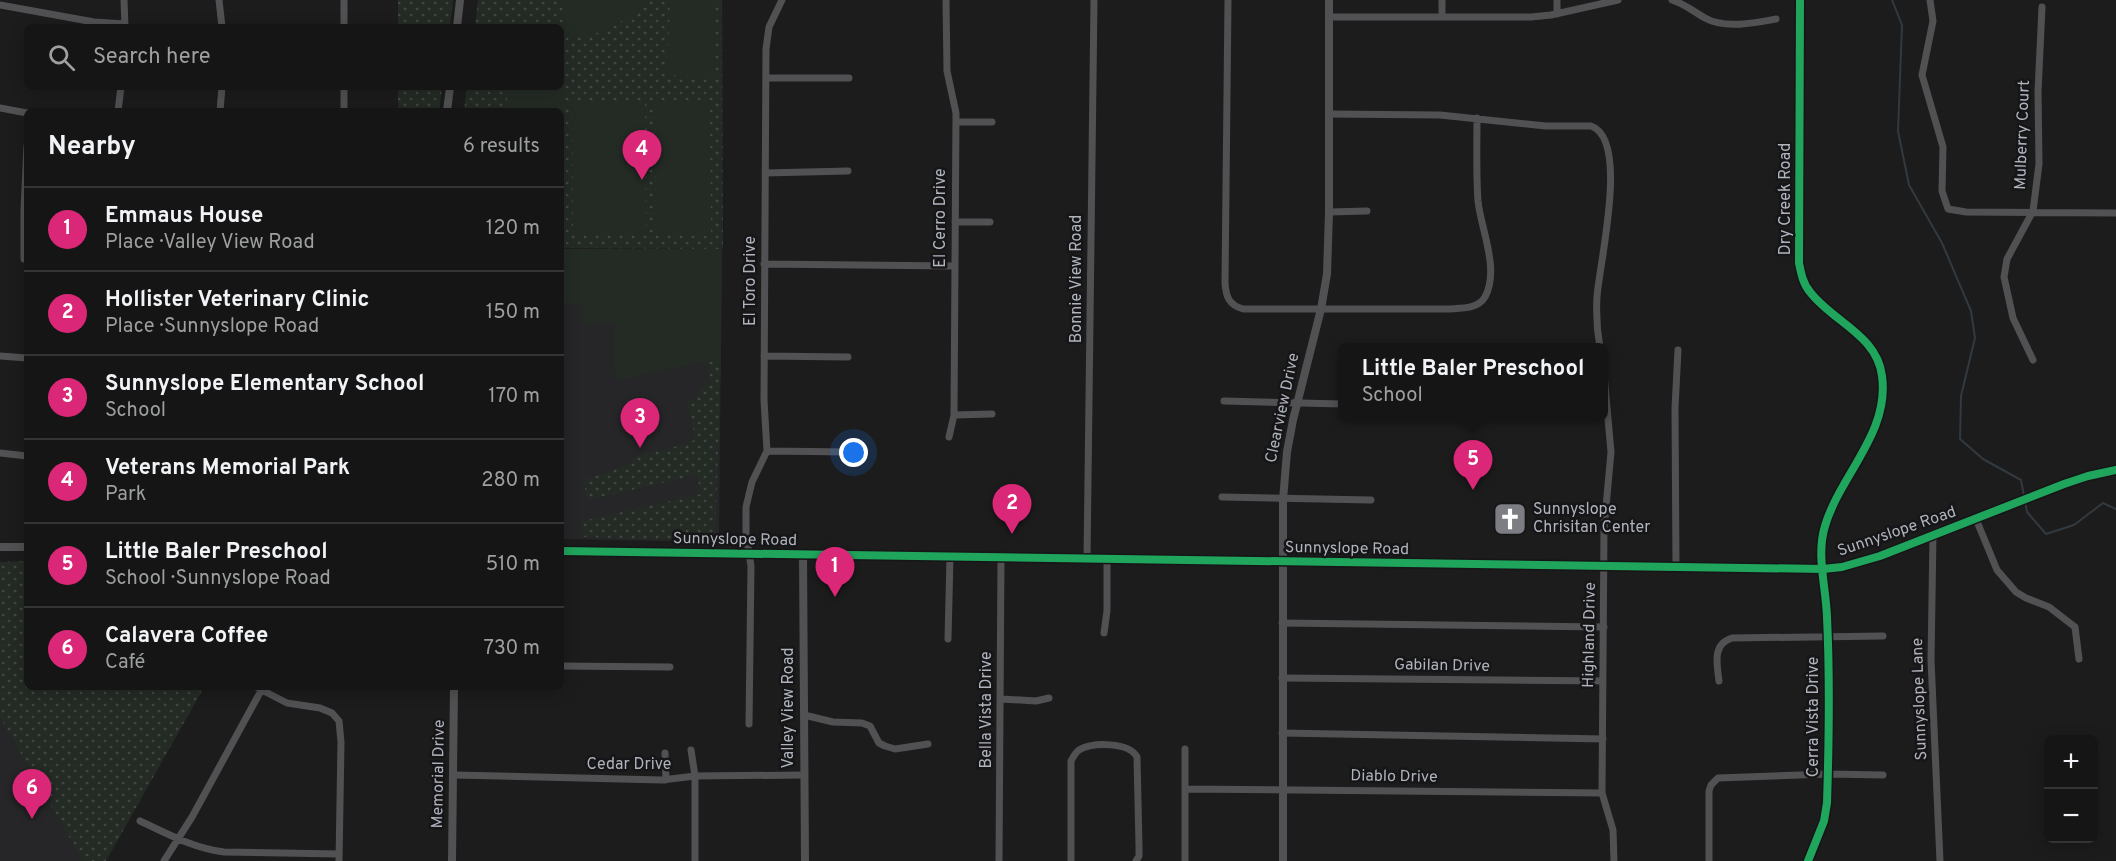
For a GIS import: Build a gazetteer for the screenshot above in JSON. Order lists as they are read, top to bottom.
{
  "streets": {
    "street": [
      "Mulberry Court",
      "Dry Creek Road",
      "El Cerro Drive",
      "Bonnie View Road",
      "El Toro Drive",
      "Clearview Drive",
      "Sunnyslope Road",
      "Highland Drive",
      "Gabilan Drive",
      "Sunnyslope Lane",
      "Valley View Road",
      "Bella Vista Drive",
      "Cerra Vista Drive",
      "Cedar Drive",
      "Memorial Drive",
      "Diablo Drive"
    ]
  },
  "crossings": [
    ["Dry Creek Road", "Sunnyslope Road"],
    ["Dry Creek Road", "Cerra Vista Drive"],
    ["Bonnie View Road", "Sunnyslope Road"],
    ["El Toro Drive", "Sunnyslope Road"],
    ["Clearview Drive", "Sunnyslope Road"],
    ["Clearview Drive", "Gabilan Drive"],
    ["Clearview Drive", "Diablo Drive"],
    ["Sunnyslope Road", "Highland Drive"],
    ["Sunnyslope Road", "Sunnyslope Lane"],
    ["Sunnyslope Road", "Valley View Road"],
    ["Sunnyslope Road", "Bella Vista Drive"],
    ["Sunnyslope Road", "Cerra Vista Drive"],
    ["Highland Drive", "Gabilan Drive"],
    ["Highland Drive", "Diablo Drive"],
    ["Valley View Road", "Cedar Drive"],
    ["Cedar Drive", "Memorial Drive"]
  ],
  "places": {
    "church": ["Sunnyslope Chrisitan Center"]
  },
  "page": {
    "search": "Search here",
    "heading": ["Nearby", "6 results"],
    "pins": [
      "4",
      "3",
      "5",
      "2",
      "1",
      "6"
    ],
    "list": [
      {
        "mark": "1",
        "name": "Emmaus House",
        "note": "Place · Valley View Road",
        "value": "120 m"
      },
      {
        "mark": "2",
        "name": "Hollister Veterinary Clinic",
        "note": "Place · Sunnyslope Road",
        "value": "150 m"
      },
      {
        "mark": "3",
        "name": "Sunnyslope Elementary School",
        "note": "School",
        "value": "170 m"
      },
      {
        "mark": "4",
        "name": "Veterans Memorial Park",
        "note": "Park",
        "value": "280 m"
      },
      {
        "mark": "5",
        "name": "Little Baler Preschool",
        "note": "School · Sunnyslope Road",
        "value": "510 m"
      },
      {
        "mark": "6",
        "name": "Calavera Coffee",
        "note": "Café",
        "value": "730 m"
      }
    ],
    "popup": ["Little Baler Preschool", "School"],
    "map_buttons": ["+", "−"]
  }
}
